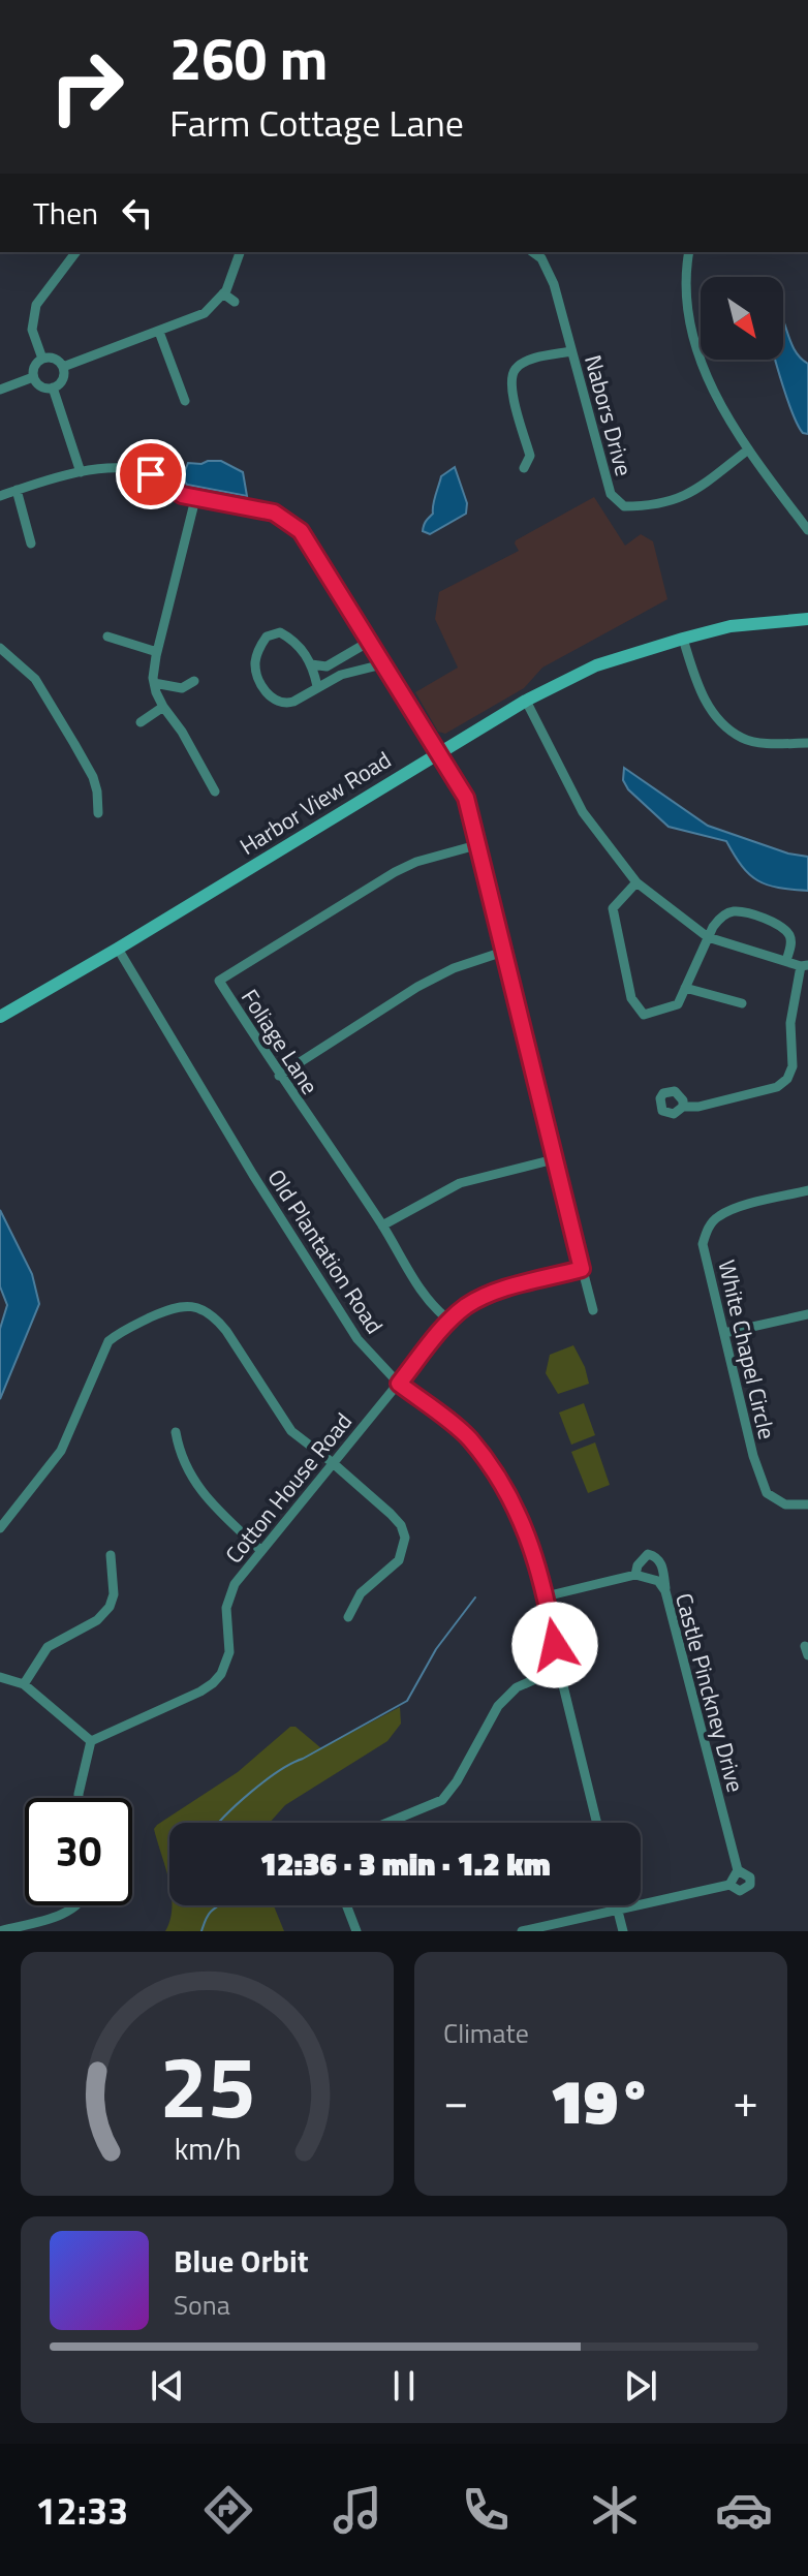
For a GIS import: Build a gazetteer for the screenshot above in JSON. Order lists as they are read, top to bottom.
{
  "streets": {
    "main road": ["Harbor View Road"],
    "street": [
      "Nabors Drive",
      "Foliage Lane",
      "Old Plantation Road",
      "White Chapel Circle",
      "Cotton House Road",
      "Castle Pinckney Drive"
    ]
  },
  "crossings": [
    ["Harbor View Road", "Old Plantation Road"],
    ["Foliage Lane", "Cotton House Road"],
    ["Old Plantation Road", "Cotton House Road"]
  ],
  "north": "bottom right",
  "page": {
    "turn": ["260 m", "Farm Cottage Lane"],
    "then": "Then",
    "limit": "30",
    "trip": "12:36 · 3 min · 1.2 km",
    "tile": "Climate",
    "heat": ["−", "19°", "+"],
    "song": ["Blue Orbit", "Sona"],
    "tabs": "12:33",
    "gauge": ["25", "km/h"]
  }
}
